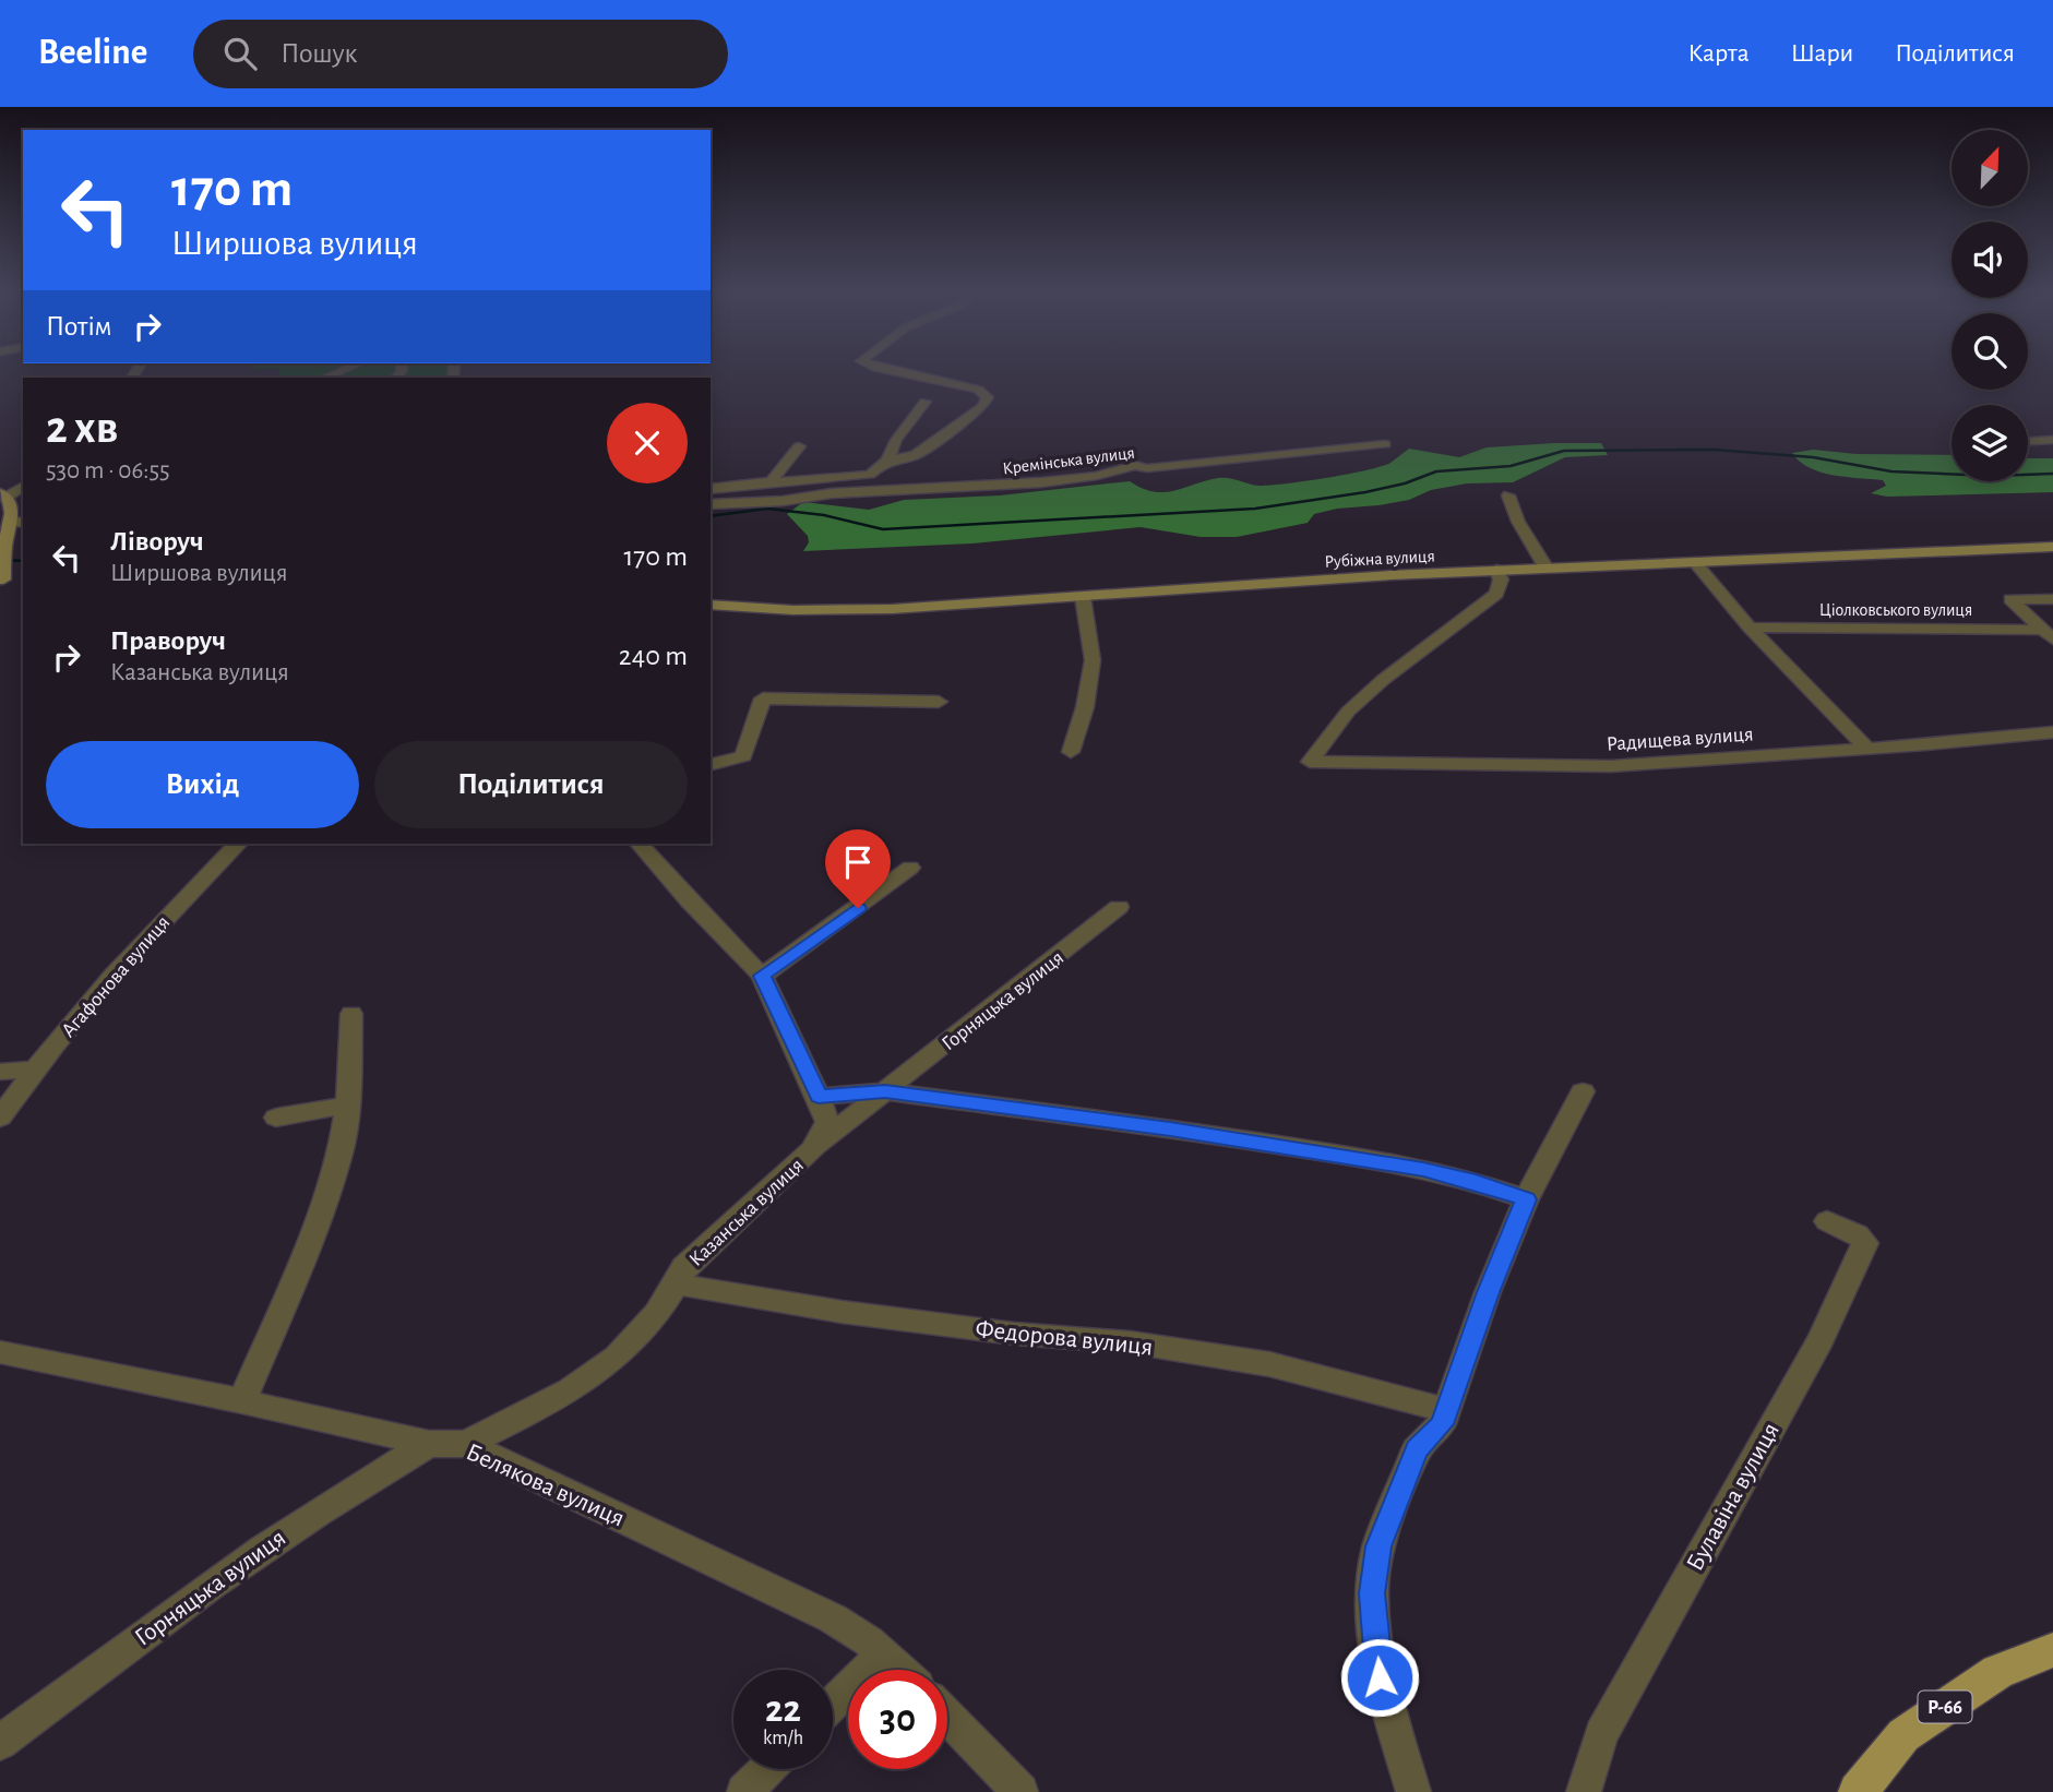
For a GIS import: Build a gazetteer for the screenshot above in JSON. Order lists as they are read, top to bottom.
{
  "streets": {
    "main road": ["Р-66"],
    "street": [
      "Кремінська вулиця",
      "Рубіжна вулиця",
      "Ціолковського вулиця",
      "Радищева вулиця",
      "Агафонова вулиця",
      "Горняцька вулиця",
      "Казанська вулиця",
      "Федорова вулиця",
      "Белякова вулиця",
      "Булавіна вулиця"
    ]
  },
  "crossings": [
    ["Рубіжна вулиця", "Радищева вулиця"],
    ["Горняцька вулиця", "Казанська вулиця"],
    ["Горняцька вулиця", "Белякова вулиця"],
    ["Казанська вулиця", "Федорова вулиця"],
    ["Казанська вулиця", "Белякова вулиця"]
  ],
  "north": "top right",
  "page": {
    "header": "Beeline",
    "search": "Пошук",
    "nav": ["Карта", "Шари", "Поділитися"],
    "turn": ["170 m", "Ширшова вулиця"],
    "then": "Потім",
    "heading": ["2 хв", "530 m · 06:55"],
    "list": [
      {
        "name": "Ліворуч",
        "note": "Ширшова вулиця",
        "value": "170 m"
      },
      {
        "name": "Праворуч",
        "note": "Казанська вулиця",
        "value": "240 m"
      }
    ],
    "buttons": ["Вихід", "Поділитися"],
    "speed": "22 km/h",
    "limit": "30"
  }
}
